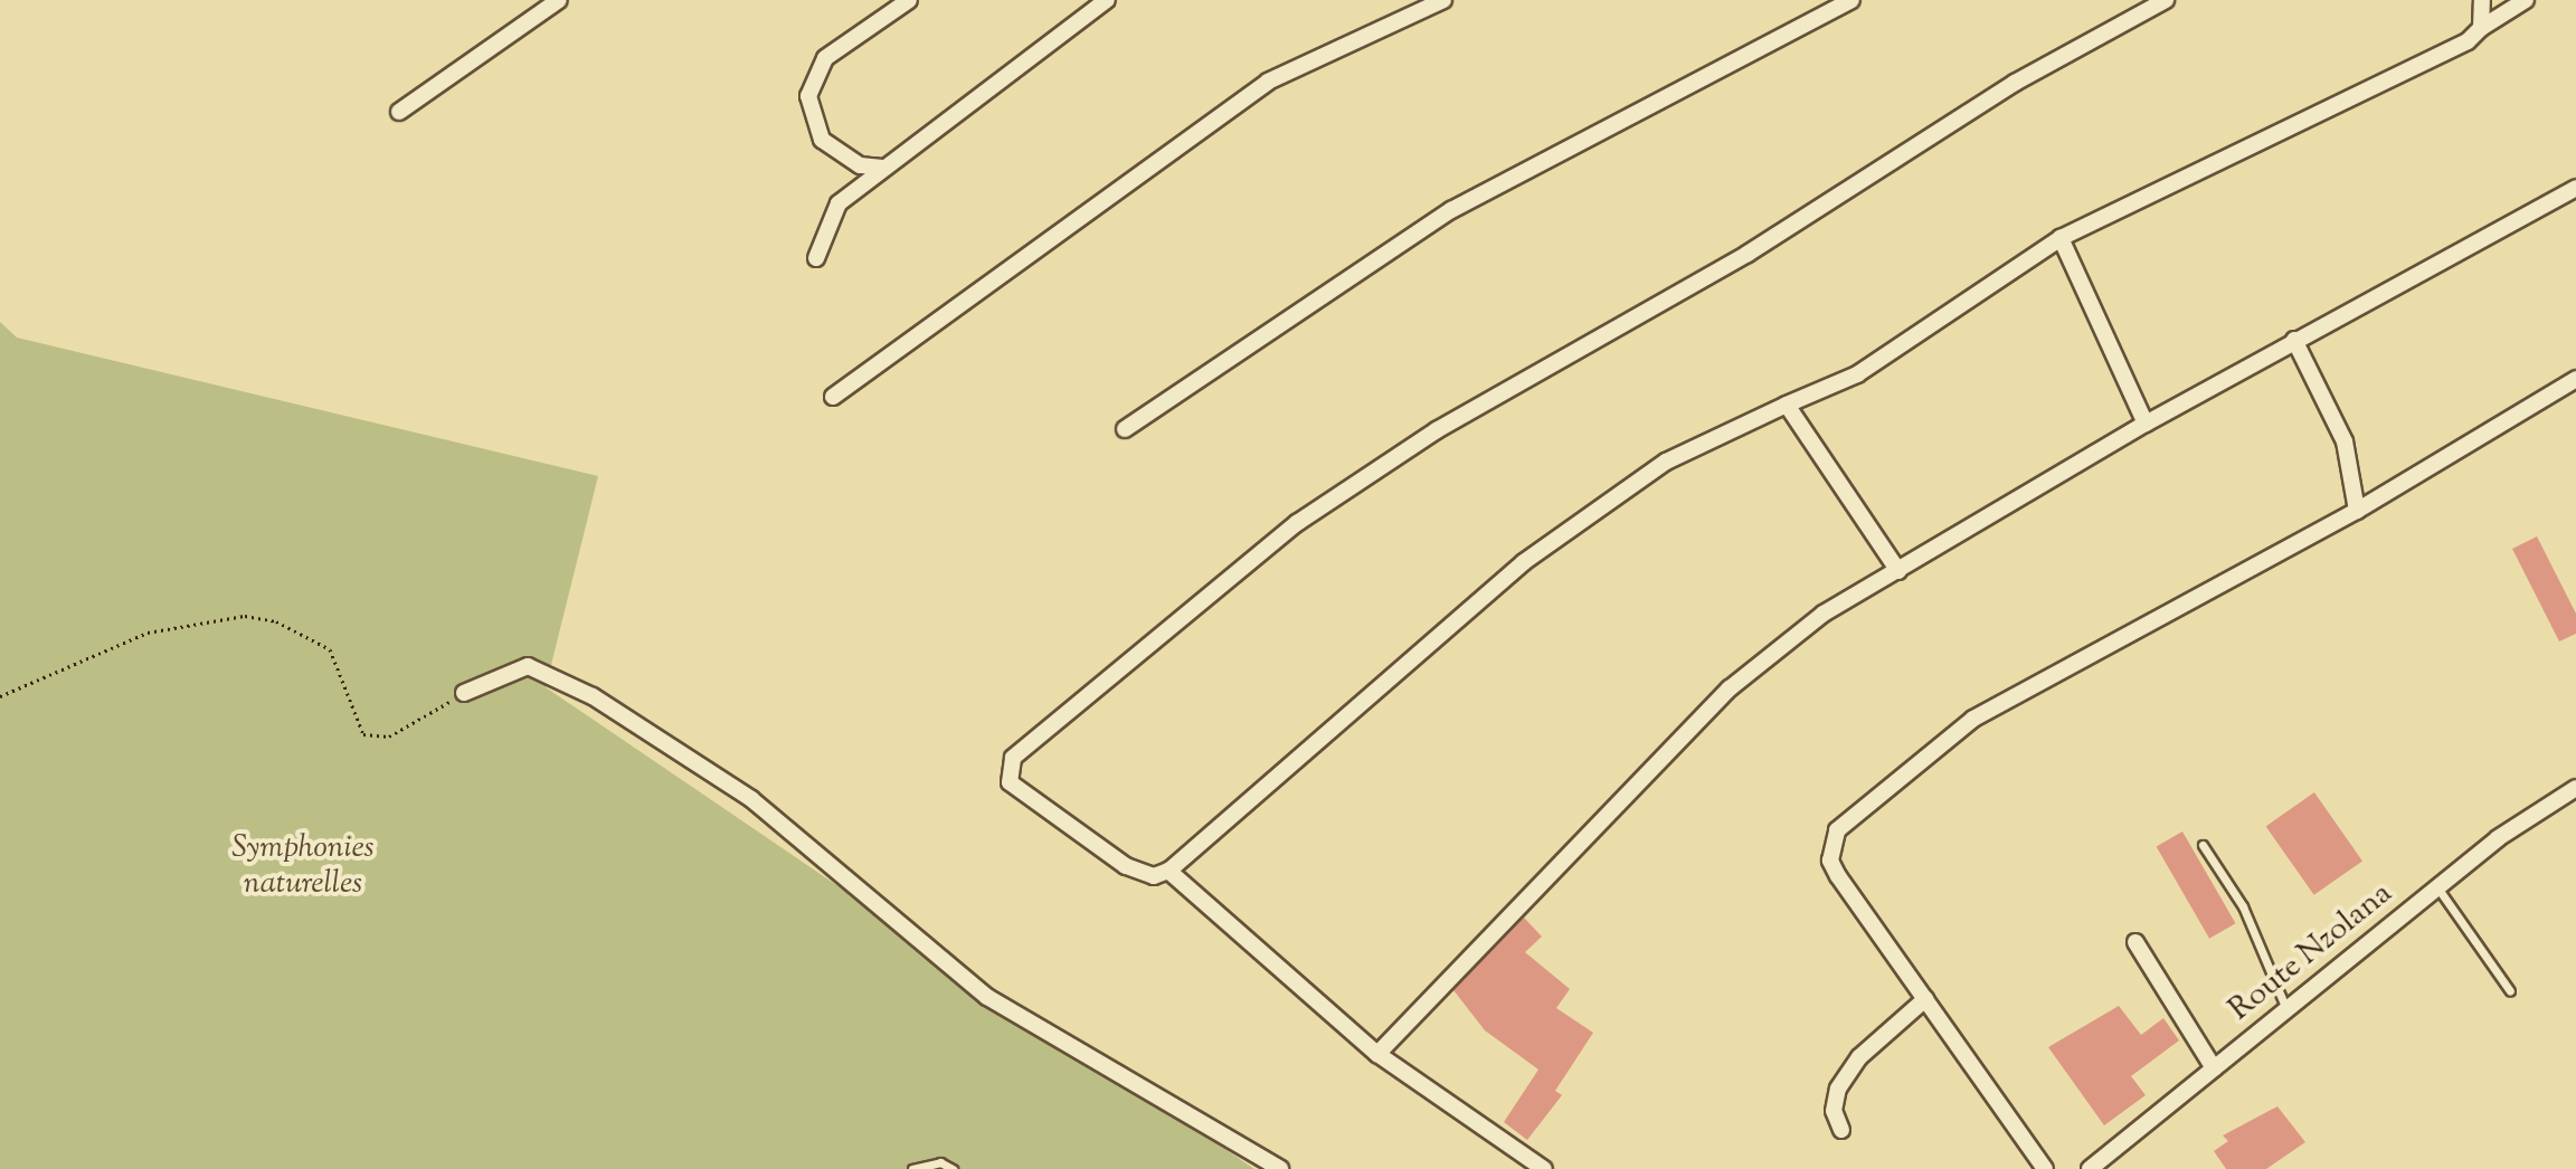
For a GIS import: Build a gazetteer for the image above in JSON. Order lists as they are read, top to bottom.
{
  "streets": {
    "street": ["Route Nzolana"]
  },
  "parks": ["Symphonies naturelles"]
}
